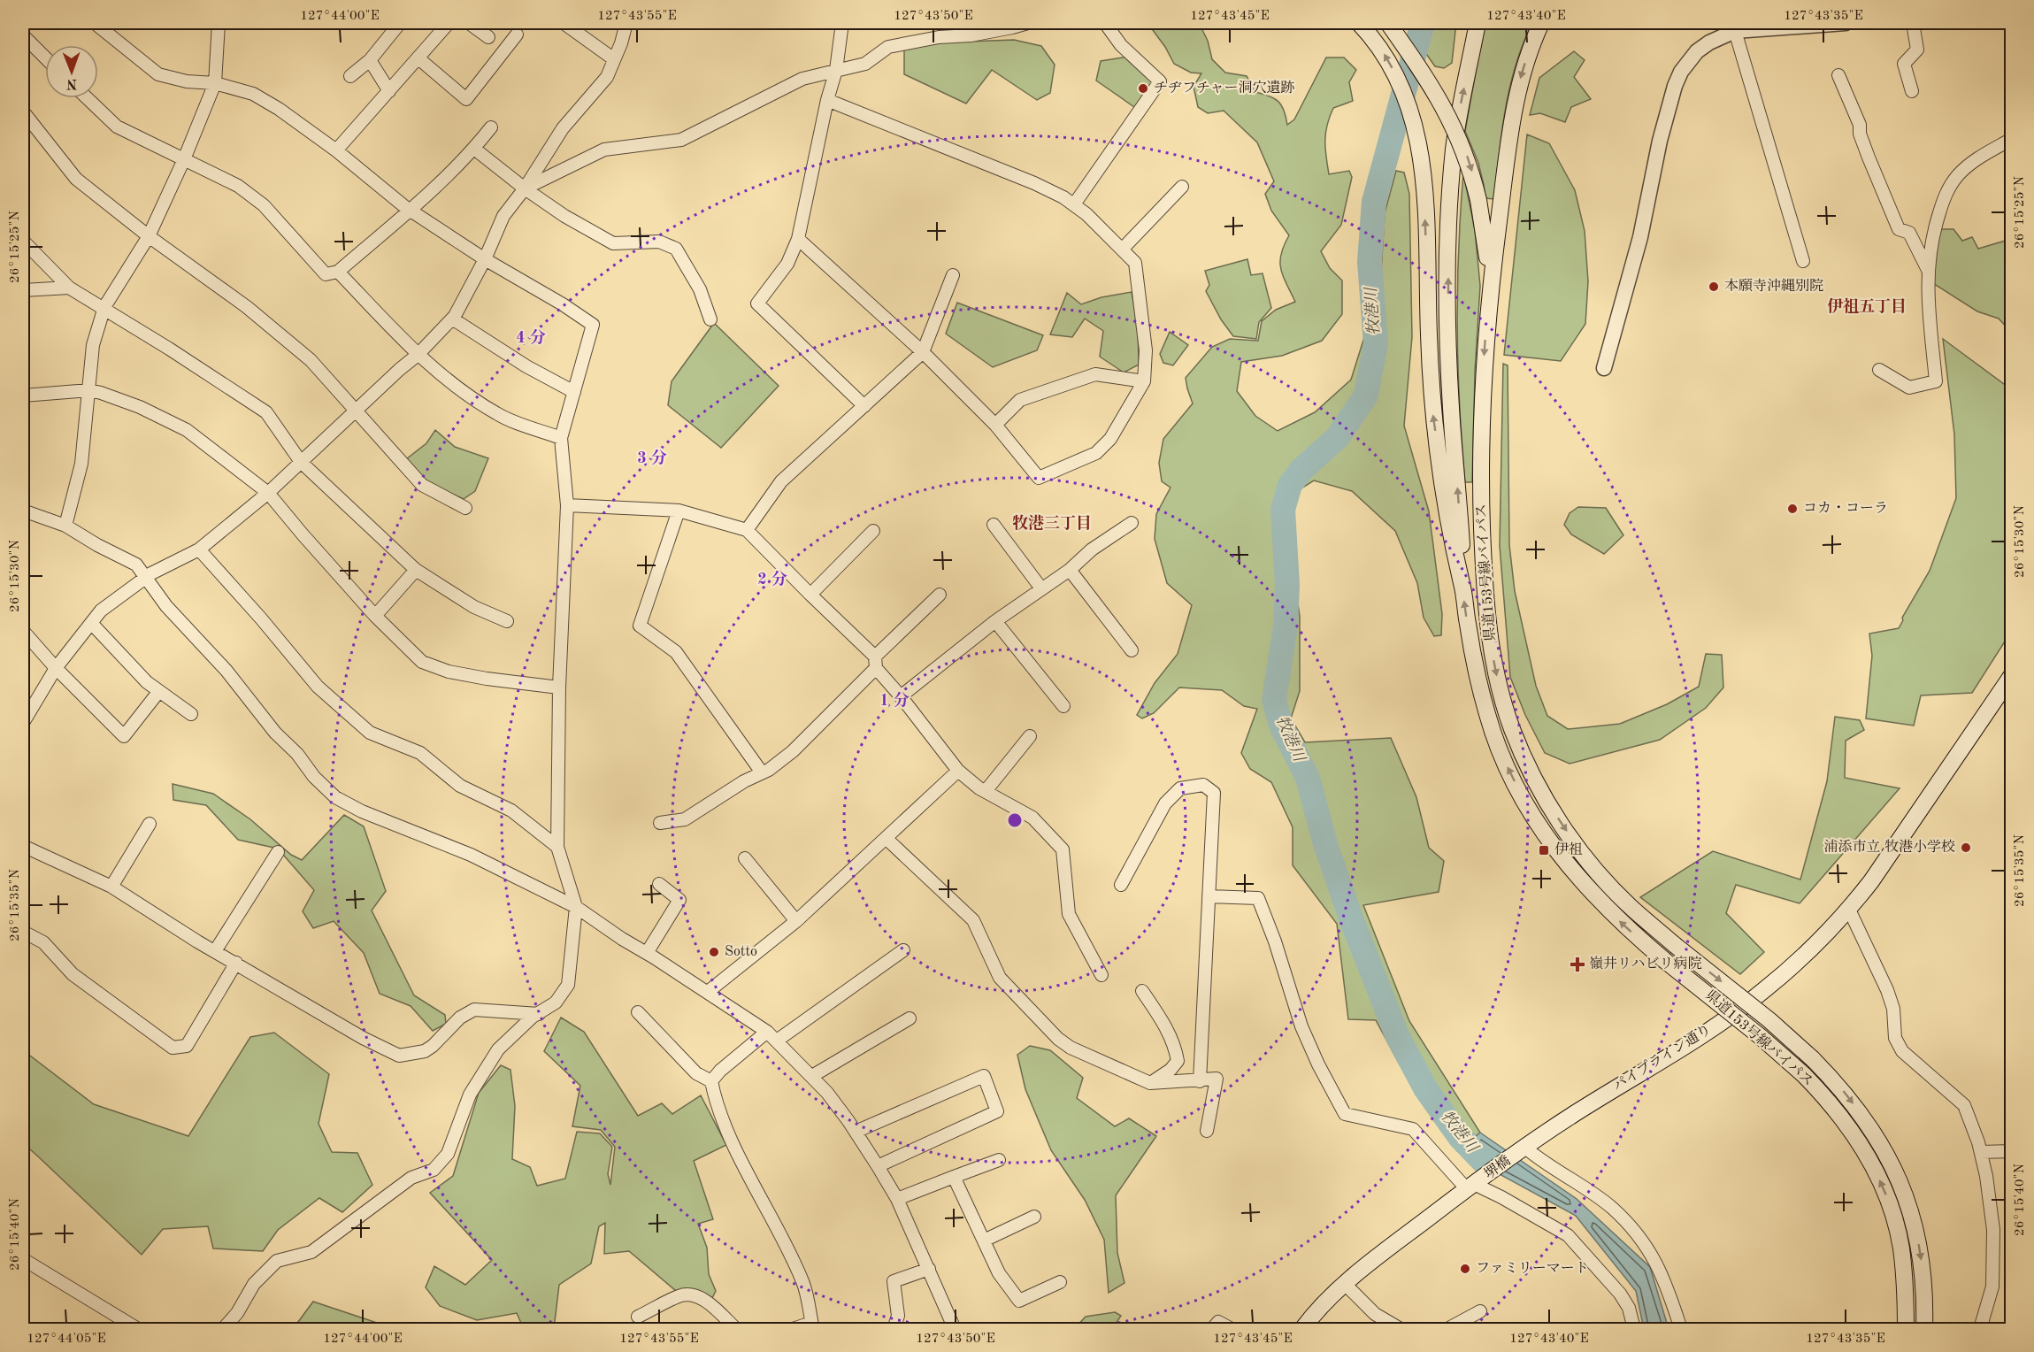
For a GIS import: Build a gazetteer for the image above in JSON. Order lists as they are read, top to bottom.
{
  "streets": {
    "main road": ["県道153号線バイパス", "パイプライン通り", "堺橋"]
  },
  "crossings": [
    ["パイプライン通り", "堺橋"]
  ],
  "districts": ["伊祖五丁目", "牧港三丁目"],
  "water": ["牧港川"],
  "places": {
    "other": [
      "チヂフチャー洞穴遺跡",
      "本願寺沖縄別院",
      "コカ・コーラ",
      "浦添市立 牧港小学校",
      "Sotto",
      "ファミリーマート"
    ],
    "transit": ["伊祖"],
    "health": ["嶺井リハビリ病院"]
  },
  "north": "bottom",
  "coordinates": [
    "127°44'00\"E",
    "127°43'55\"E",
    "127°43'50\"E",
    "127°43'45\"E",
    "127°43'40\"E",
    "127°43'35\"E",
    "26°15'25\"N",
    "26°15'30\"N",
    "26°15'35\"N",
    "26°15'40\"N",
    "127°44'05\"E"
  ],
  "rings": [
    "4 分",
    "3 分",
    "2 分",
    "1 分"
  ]
}
